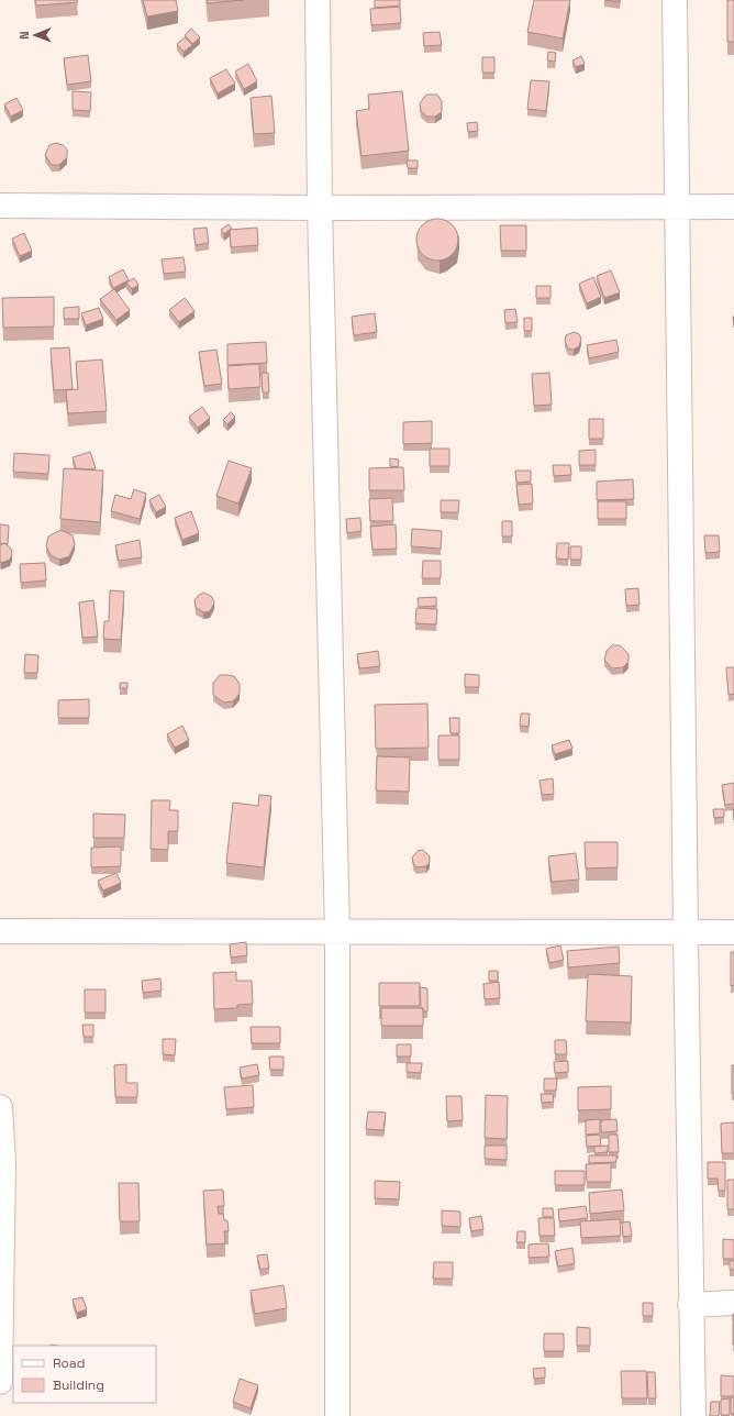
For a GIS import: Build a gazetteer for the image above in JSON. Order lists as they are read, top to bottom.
{
  "legend": ["Road", "Building"],
  "north": "left"
}
